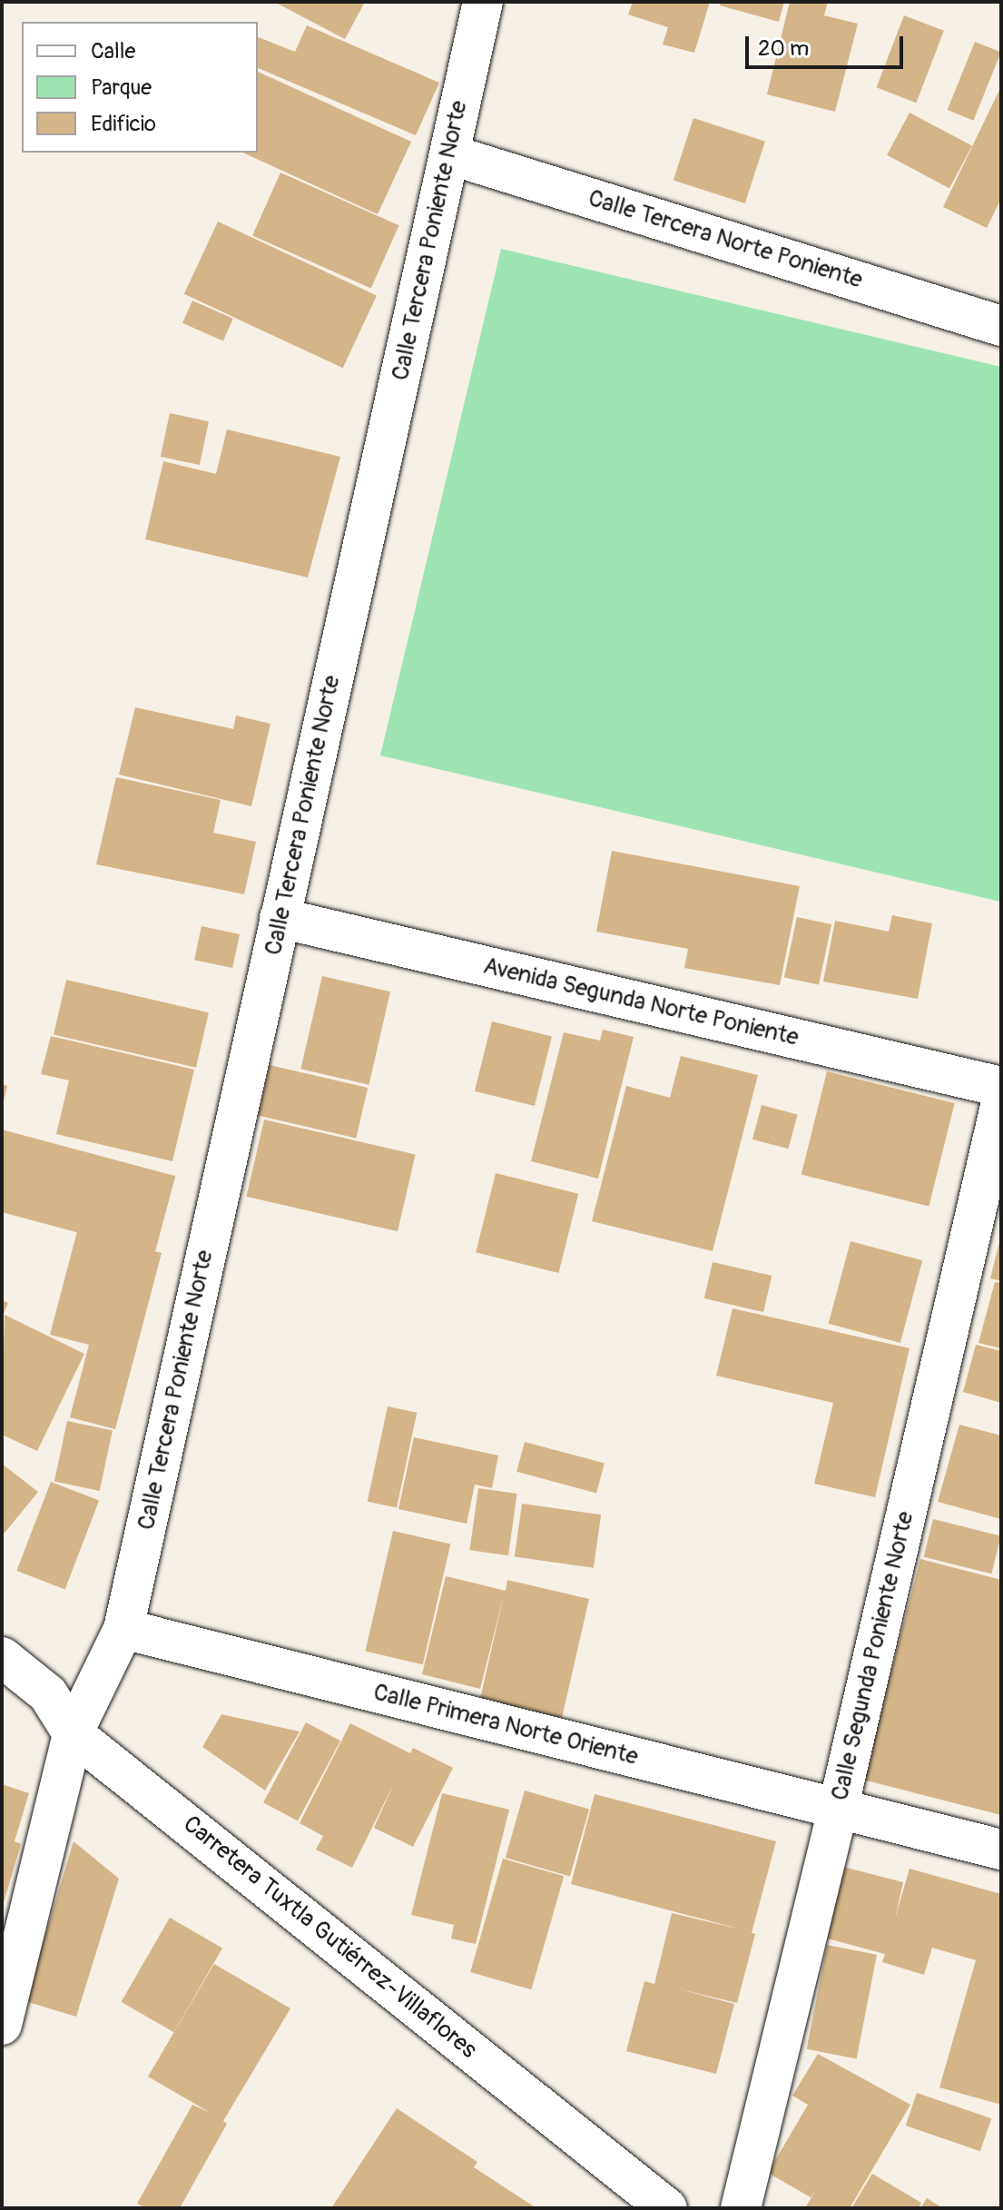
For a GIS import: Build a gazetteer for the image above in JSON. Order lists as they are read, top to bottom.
{
  "streets": {
    "street": [
      "Calle Tercera Norte Poniente",
      "Calle Tercera Poniente Norte",
      "Avenida Segunda Norte Poniente",
      "Calle Segunda Poniente Norte",
      "Calle Primera Norte Oriente",
      "Carretera Tuxtla Gutiérrez-Villaflores"
    ]
  },
  "crossings": [
    ["Calle Tercera Norte Poniente", "Calle Tercera Poniente Norte"],
    ["Calle Tercera Poniente Norte", "Avenida Segunda Norte Poniente"],
    ["Calle Tercera Poniente Norte", "Calle Primera Norte Oriente"],
    ["Calle Segunda Poniente Norte", "Calle Primera Norte Oriente"]
  ],
  "legend": ["Calle", "Parque", "Edificio"],
  "scale_bar": "20 m"
}
